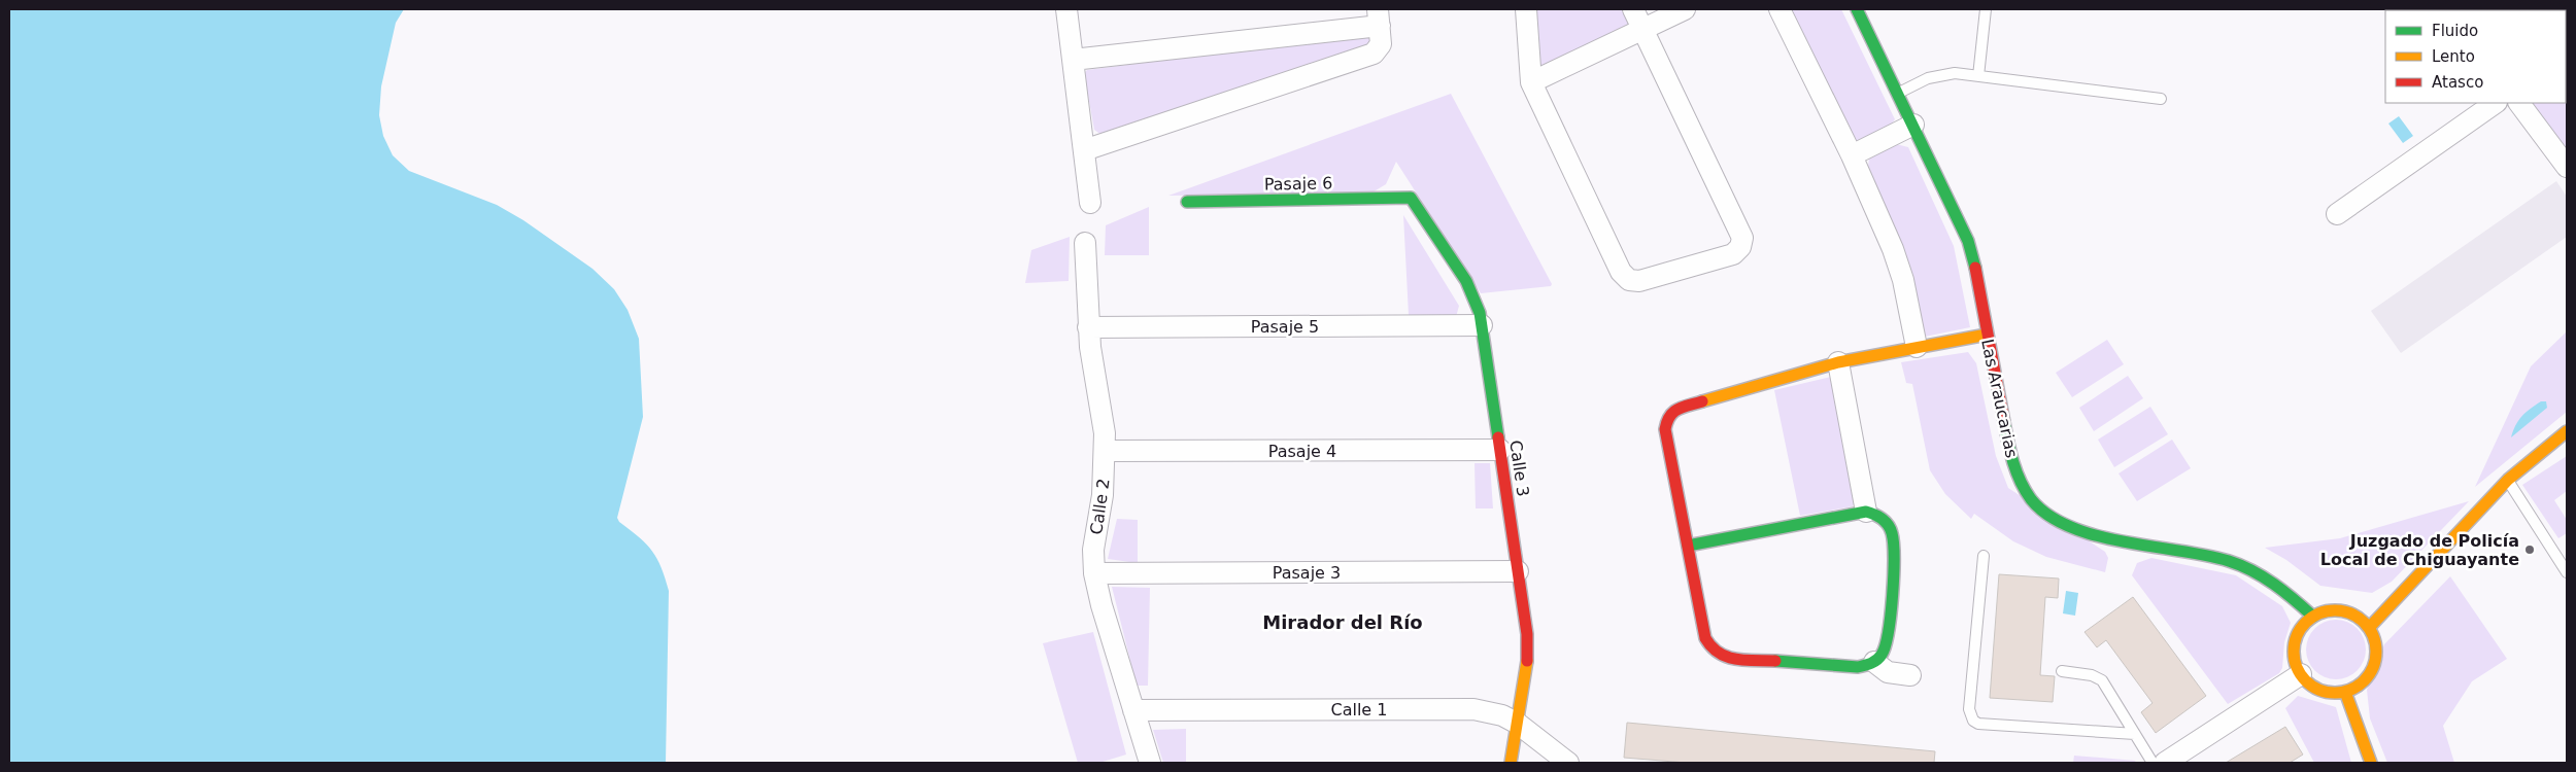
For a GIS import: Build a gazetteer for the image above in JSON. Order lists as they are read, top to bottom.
{
  "streets": {
    "street": [
      "Pasaje 6",
      "Pasaje 5",
      "Las Araucarias",
      "Pasaje 4",
      "Calle 3",
      "Calle 2",
      "Pasaje 3",
      "Calle 1"
    ]
  },
  "crossings": [
    ["Pasaje 6", "Calle 3"],
    ["Pasaje 5", "Calle 3"],
    ["Pasaje 5", "Calle 2"],
    ["Pasaje 4", "Calle 3"],
    ["Pasaje 4", "Calle 2"],
    ["Calle 3", "Pasaje 3"],
    ["Calle 3", "Calle 1"],
    ["Calle 2", "Pasaje 3"],
    ["Calle 2", "Calle 1"]
  ],
  "districts": ["Mirador del Río"],
  "places": ["Juzgado de Policía Local de Chiguayante"],
  "legend": ["Fluido", "Lento", "Atasco"]
}
